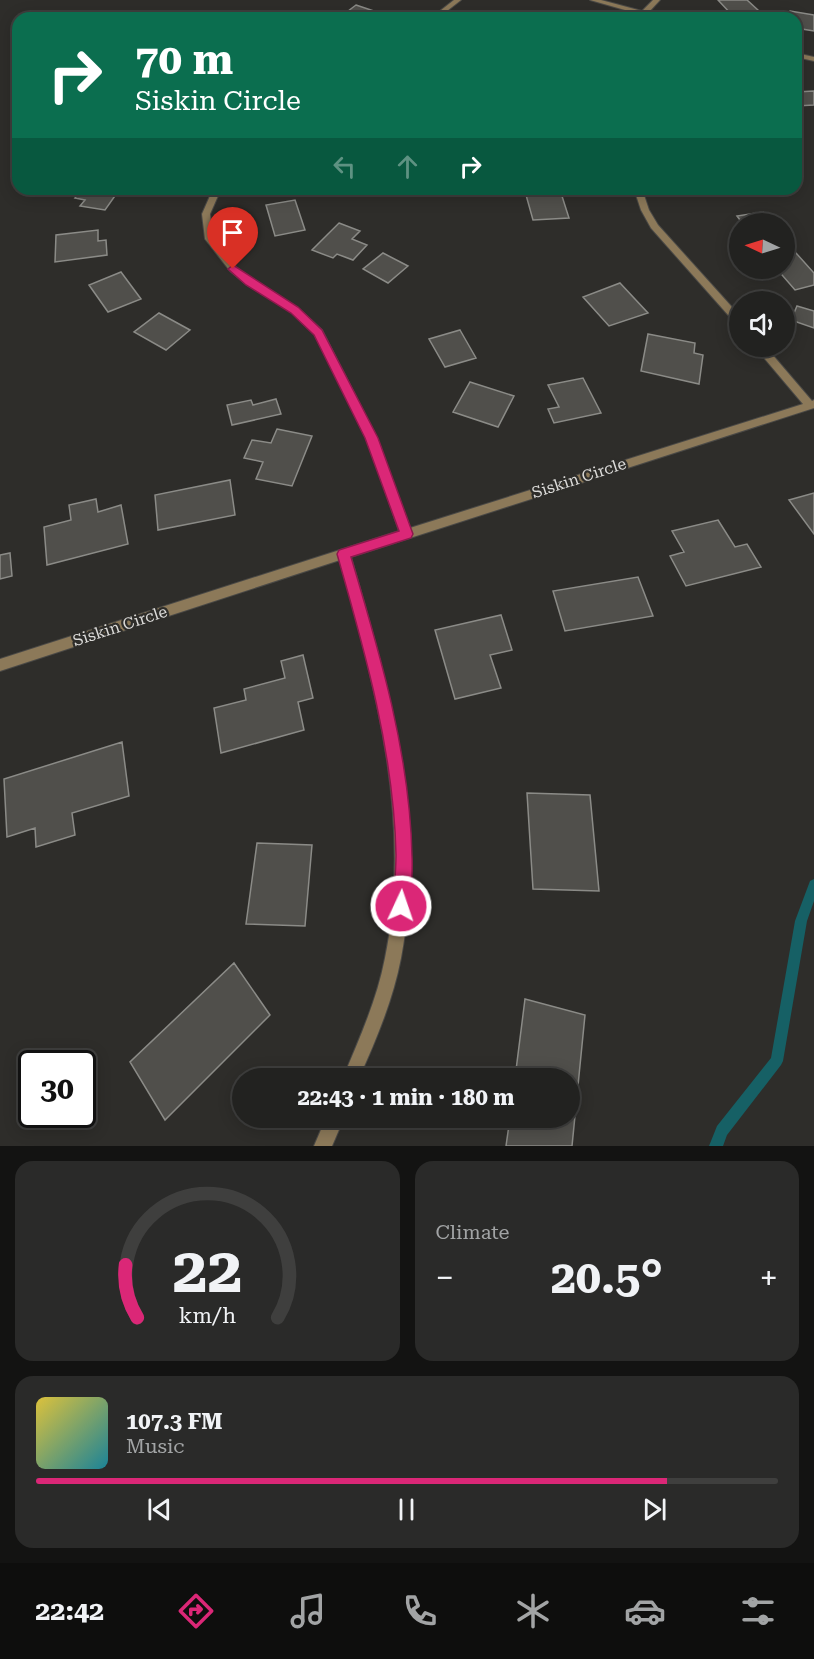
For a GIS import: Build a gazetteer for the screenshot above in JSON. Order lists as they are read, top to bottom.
{
  "streets": {
    "street": ["Siskin Circle"]
  },
  "north": "left",
  "page": {
    "turn": ["70 m", "Siskin Circle"],
    "limit": "30",
    "trip": "22:43 · 1 min · 180 m",
    "tile": "Climate",
    "heat": ["−", "20.5°", "+"],
    "song": ["107.3 FM", "Music"],
    "tabs": "22:42",
    "gauge": ["22", "km/h"]
  }
}
